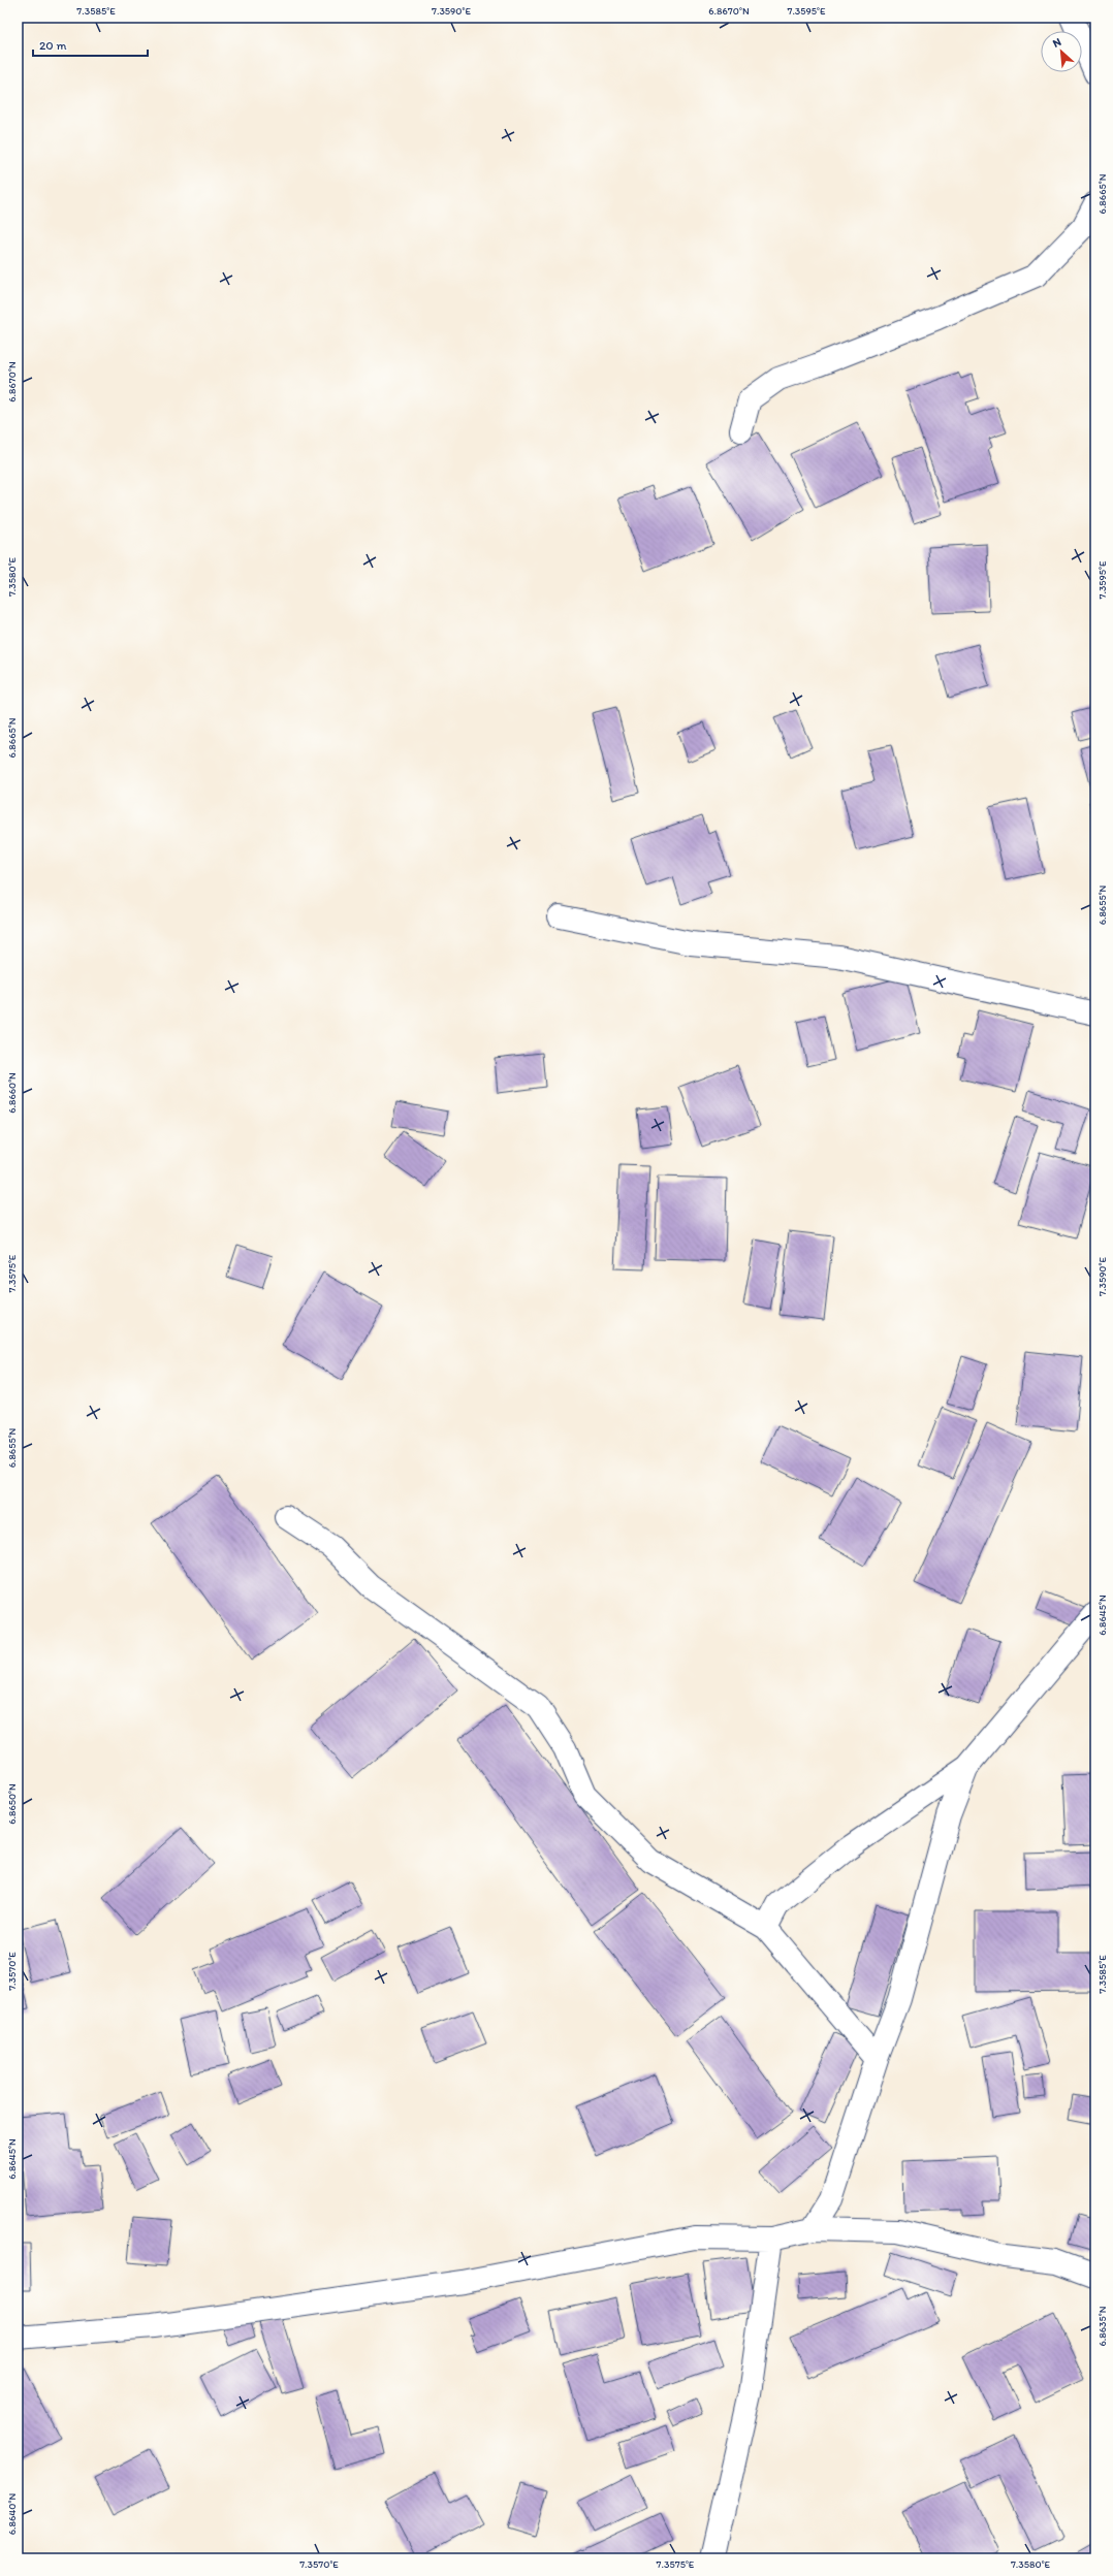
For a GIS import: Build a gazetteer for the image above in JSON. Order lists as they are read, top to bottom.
{
  "scale_bar": "20 m",
  "north": "top left",
  "coordinates": [
    "7.3585°E",
    "7.3590°E",
    "6.8670°N",
    "7.3595°E",
    "6.8665°N",
    "7.3580°E",
    "6.8655°N",
    "6.8660°N",
    "7.3575°E",
    "6.8645°N",
    "6.8650°N",
    "7.3570°E",
    "6.8635°N",
    "6.8640°N"
  ]
}
